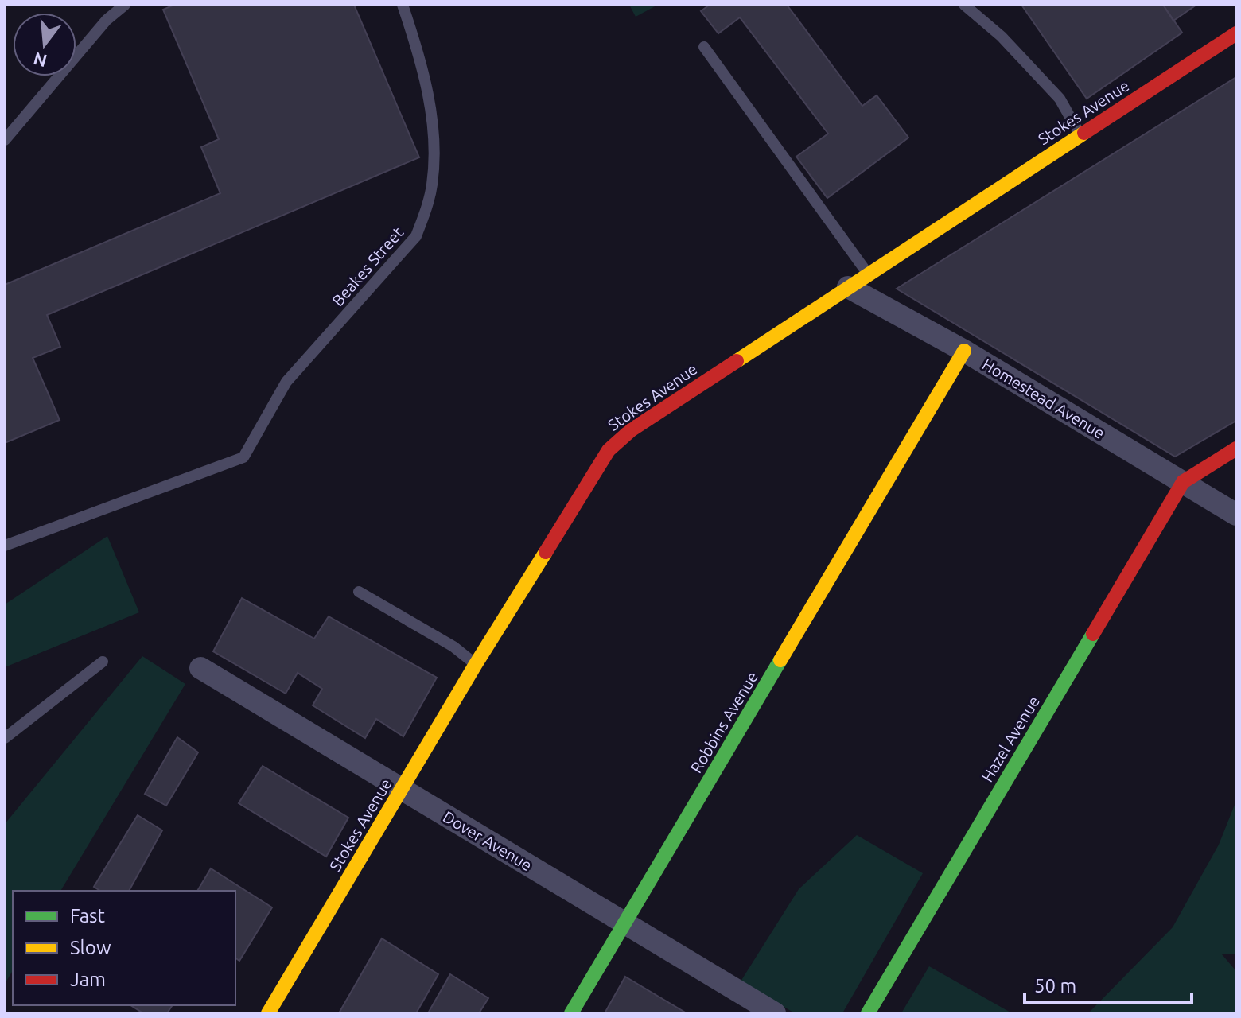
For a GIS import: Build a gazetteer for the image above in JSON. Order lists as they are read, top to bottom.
{
  "streets": {
    "street": [
      "Stokes Avenue",
      "Homestead Avenue",
      "Robbins Avenue",
      "Hazel Avenue",
      "Dover Avenue"
    ],
    "lane": ["Beakes Street"]
  },
  "crossings": [
    ["Stokes Avenue", "Homestead Avenue"],
    ["Stokes Avenue", "Dover Avenue"],
    ["Homestead Avenue", "Robbins Avenue"],
    ["Homestead Avenue", "Hazel Avenue"],
    ["Robbins Avenue", "Dover Avenue"]
  ],
  "legend": ["Fast", "Slow", "Jam"],
  "scale_bar": "50 m",
  "north": "bottom"
}
